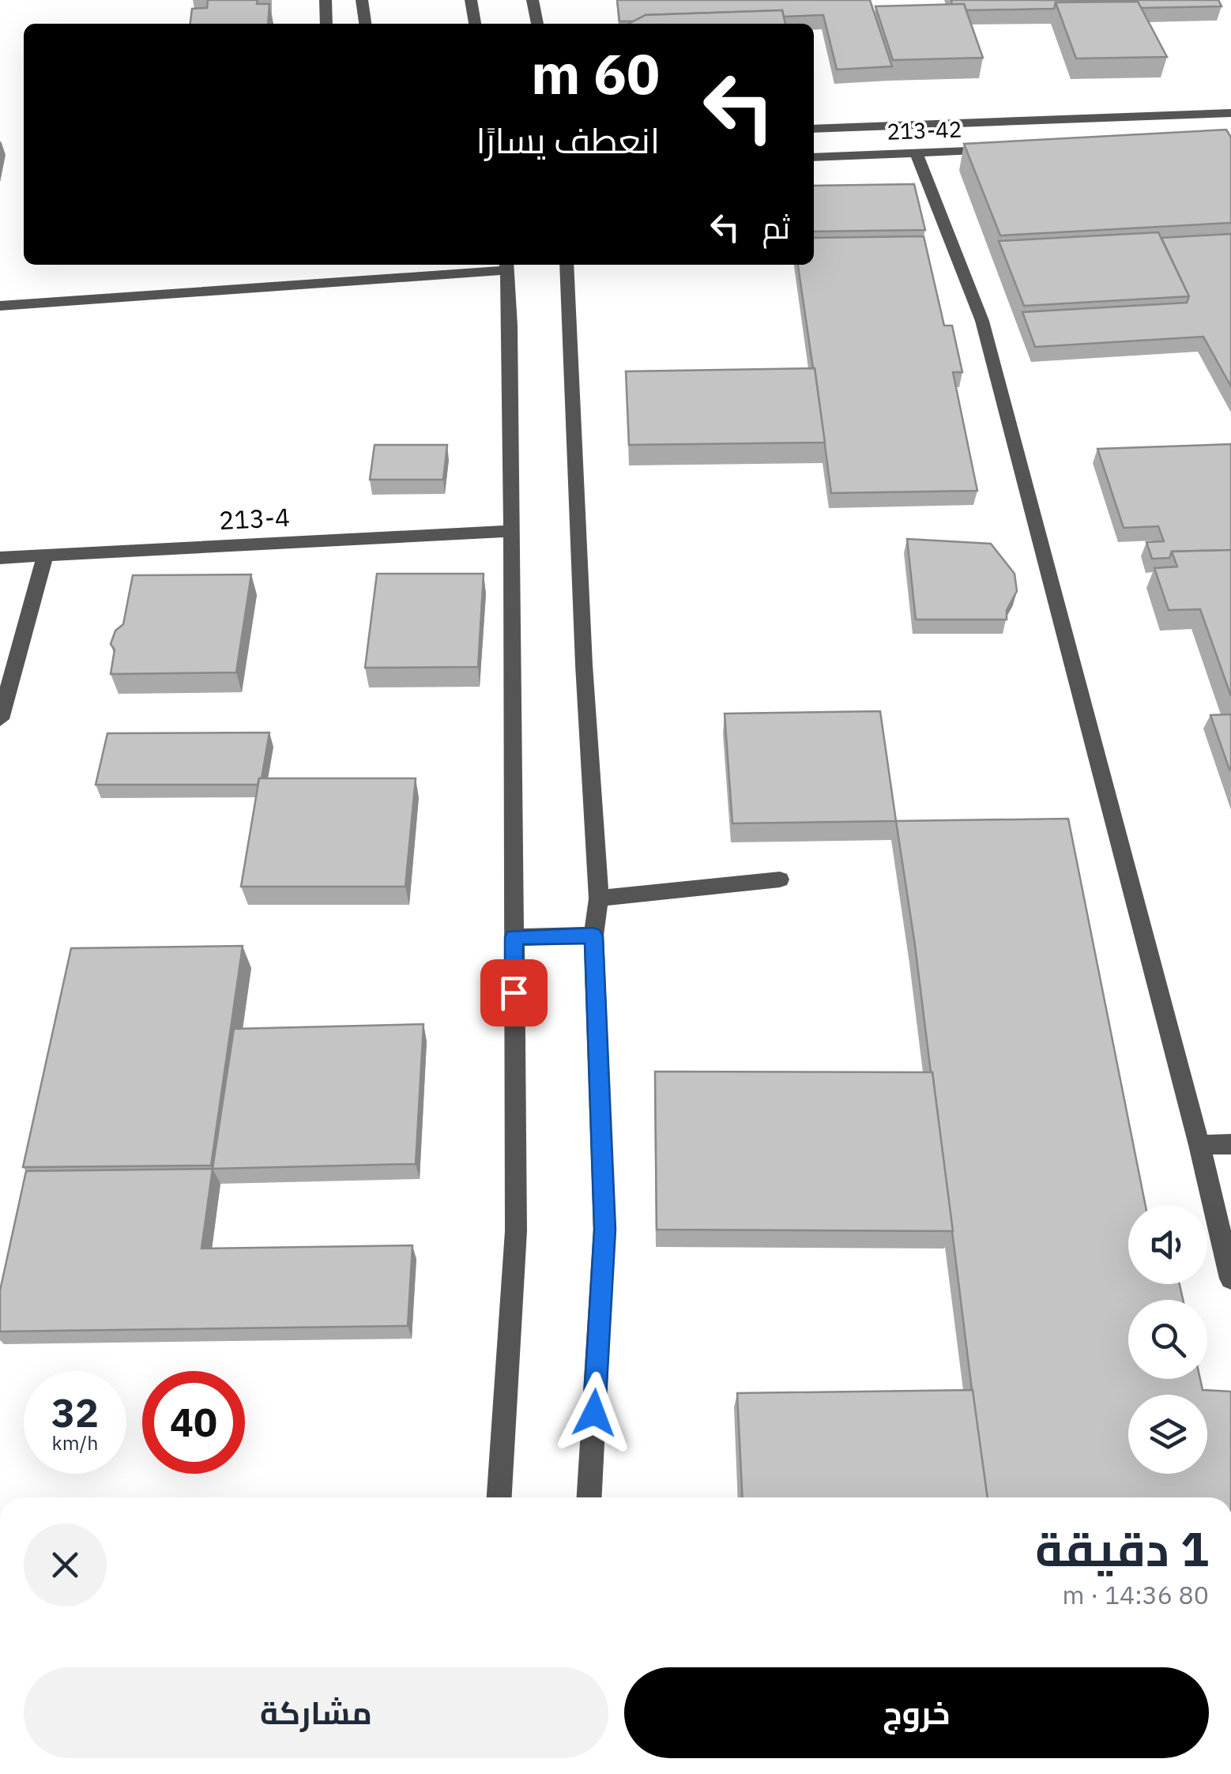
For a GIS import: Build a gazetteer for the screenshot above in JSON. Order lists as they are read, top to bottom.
{
  "streets": {
    "street": ["213-42", "213-4"]
  },
  "page": {
    "turn": ["60 m", "انعطف يسارًا"],
    "then": "ثم",
    "speed": "32 km/h",
    "limit": "40",
    "heading": ["1 دقيقة", "80 m · 14:36"],
    "buttons": ["خروج", "مشاركة"]
  }
}
